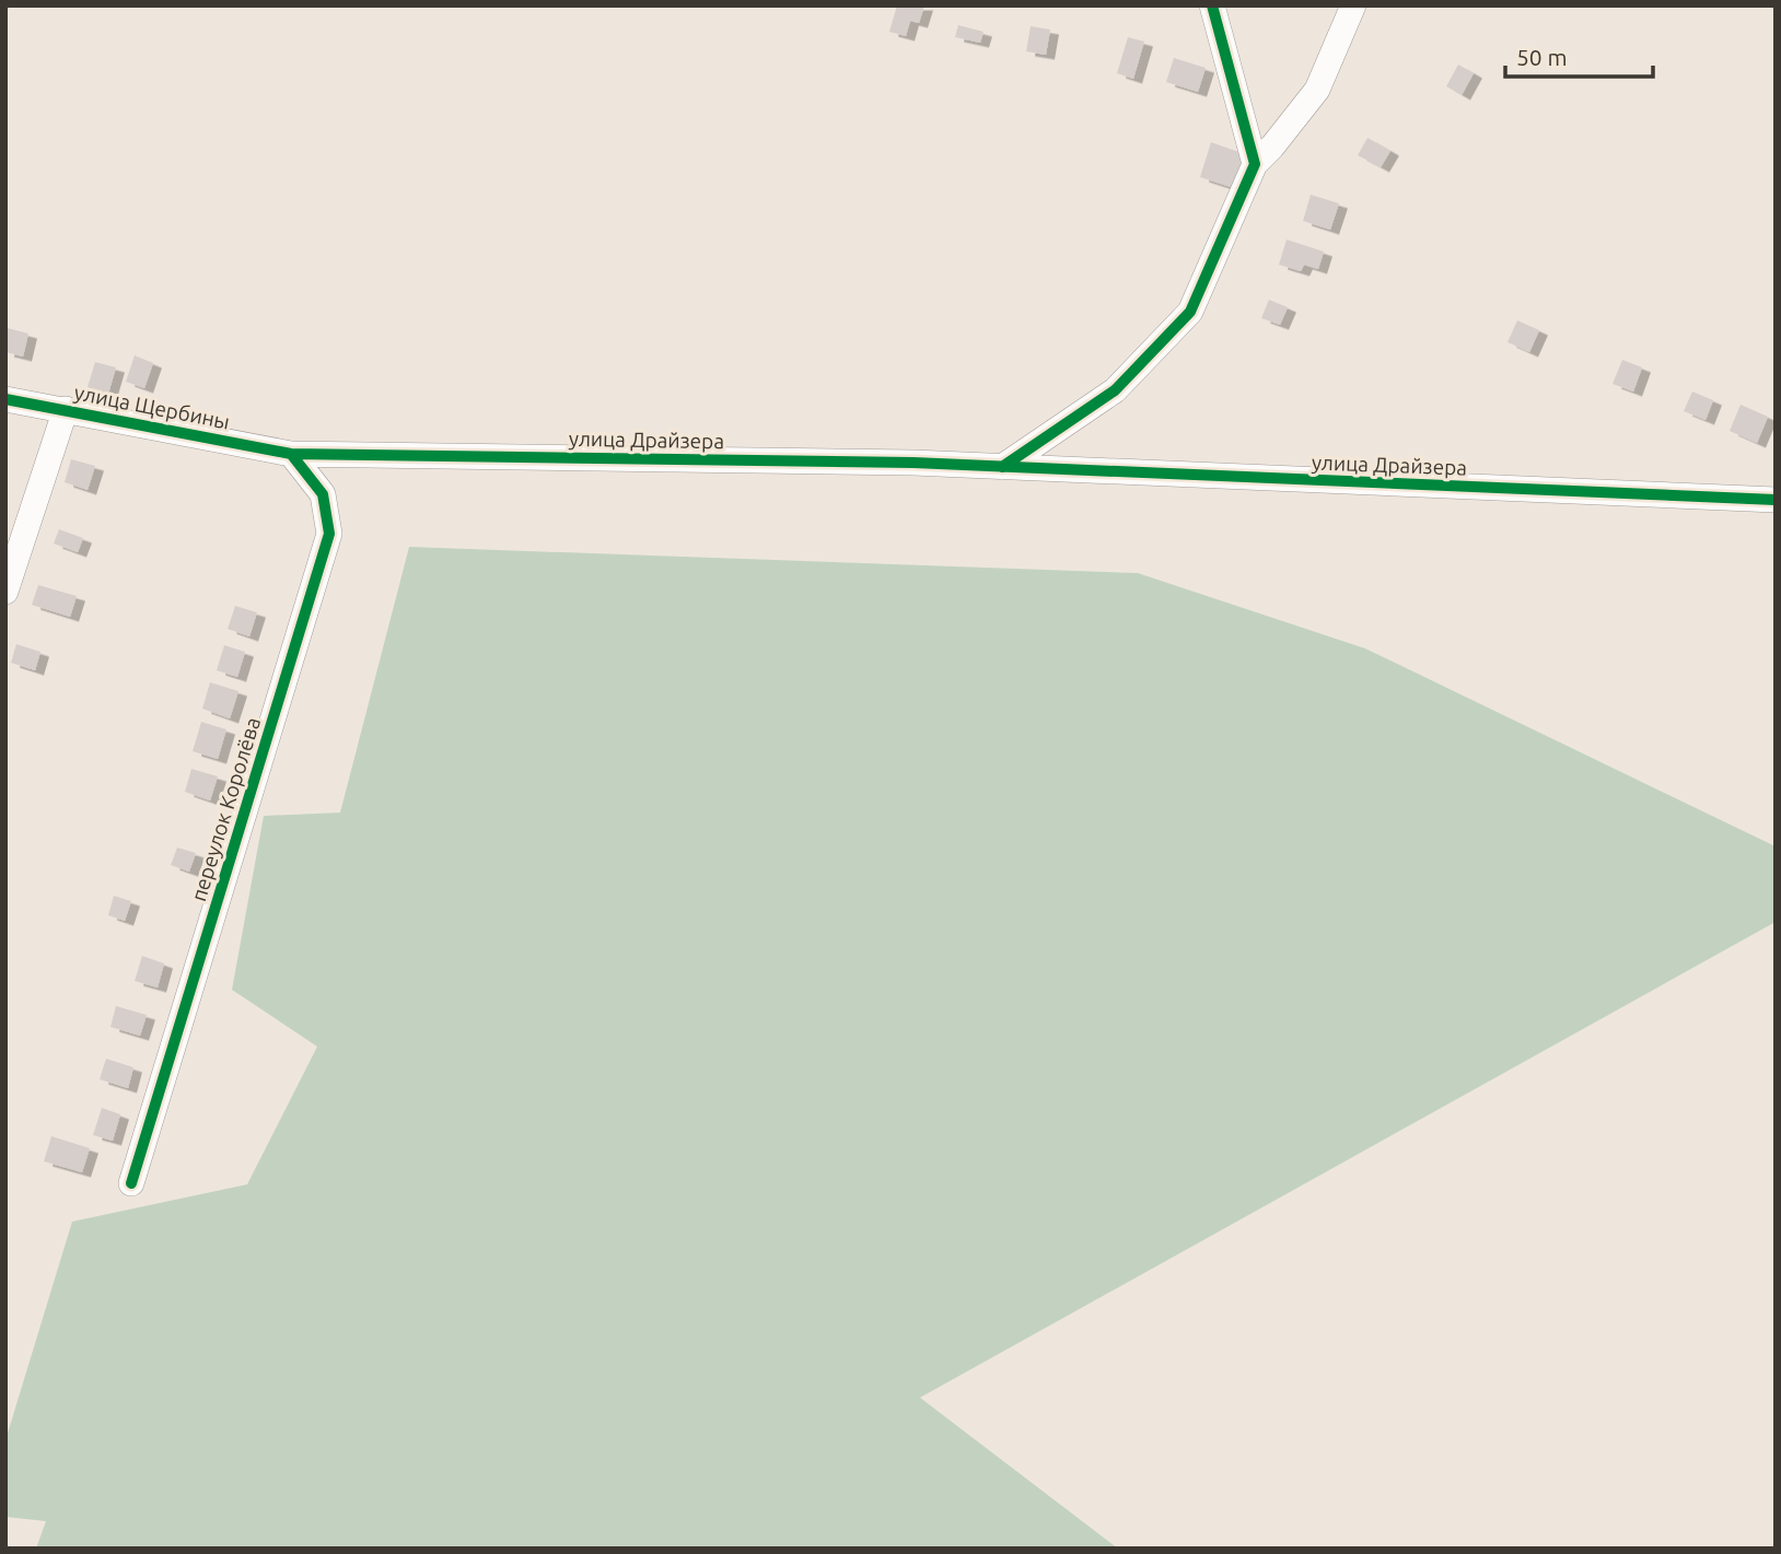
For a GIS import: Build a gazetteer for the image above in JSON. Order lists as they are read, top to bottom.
{
  "streets": {
    "street": ["улица Щербины", "улица Драйзера", "переулок Королёва"]
  },
  "crossings": [
    ["улица Щербины", "улица Драйзера"],
    ["улица Щербины", "переулок Королёва"],
    ["улица Драйзера", "переулок Королёва"]
  ],
  "scale_bar": "50 m"
}
